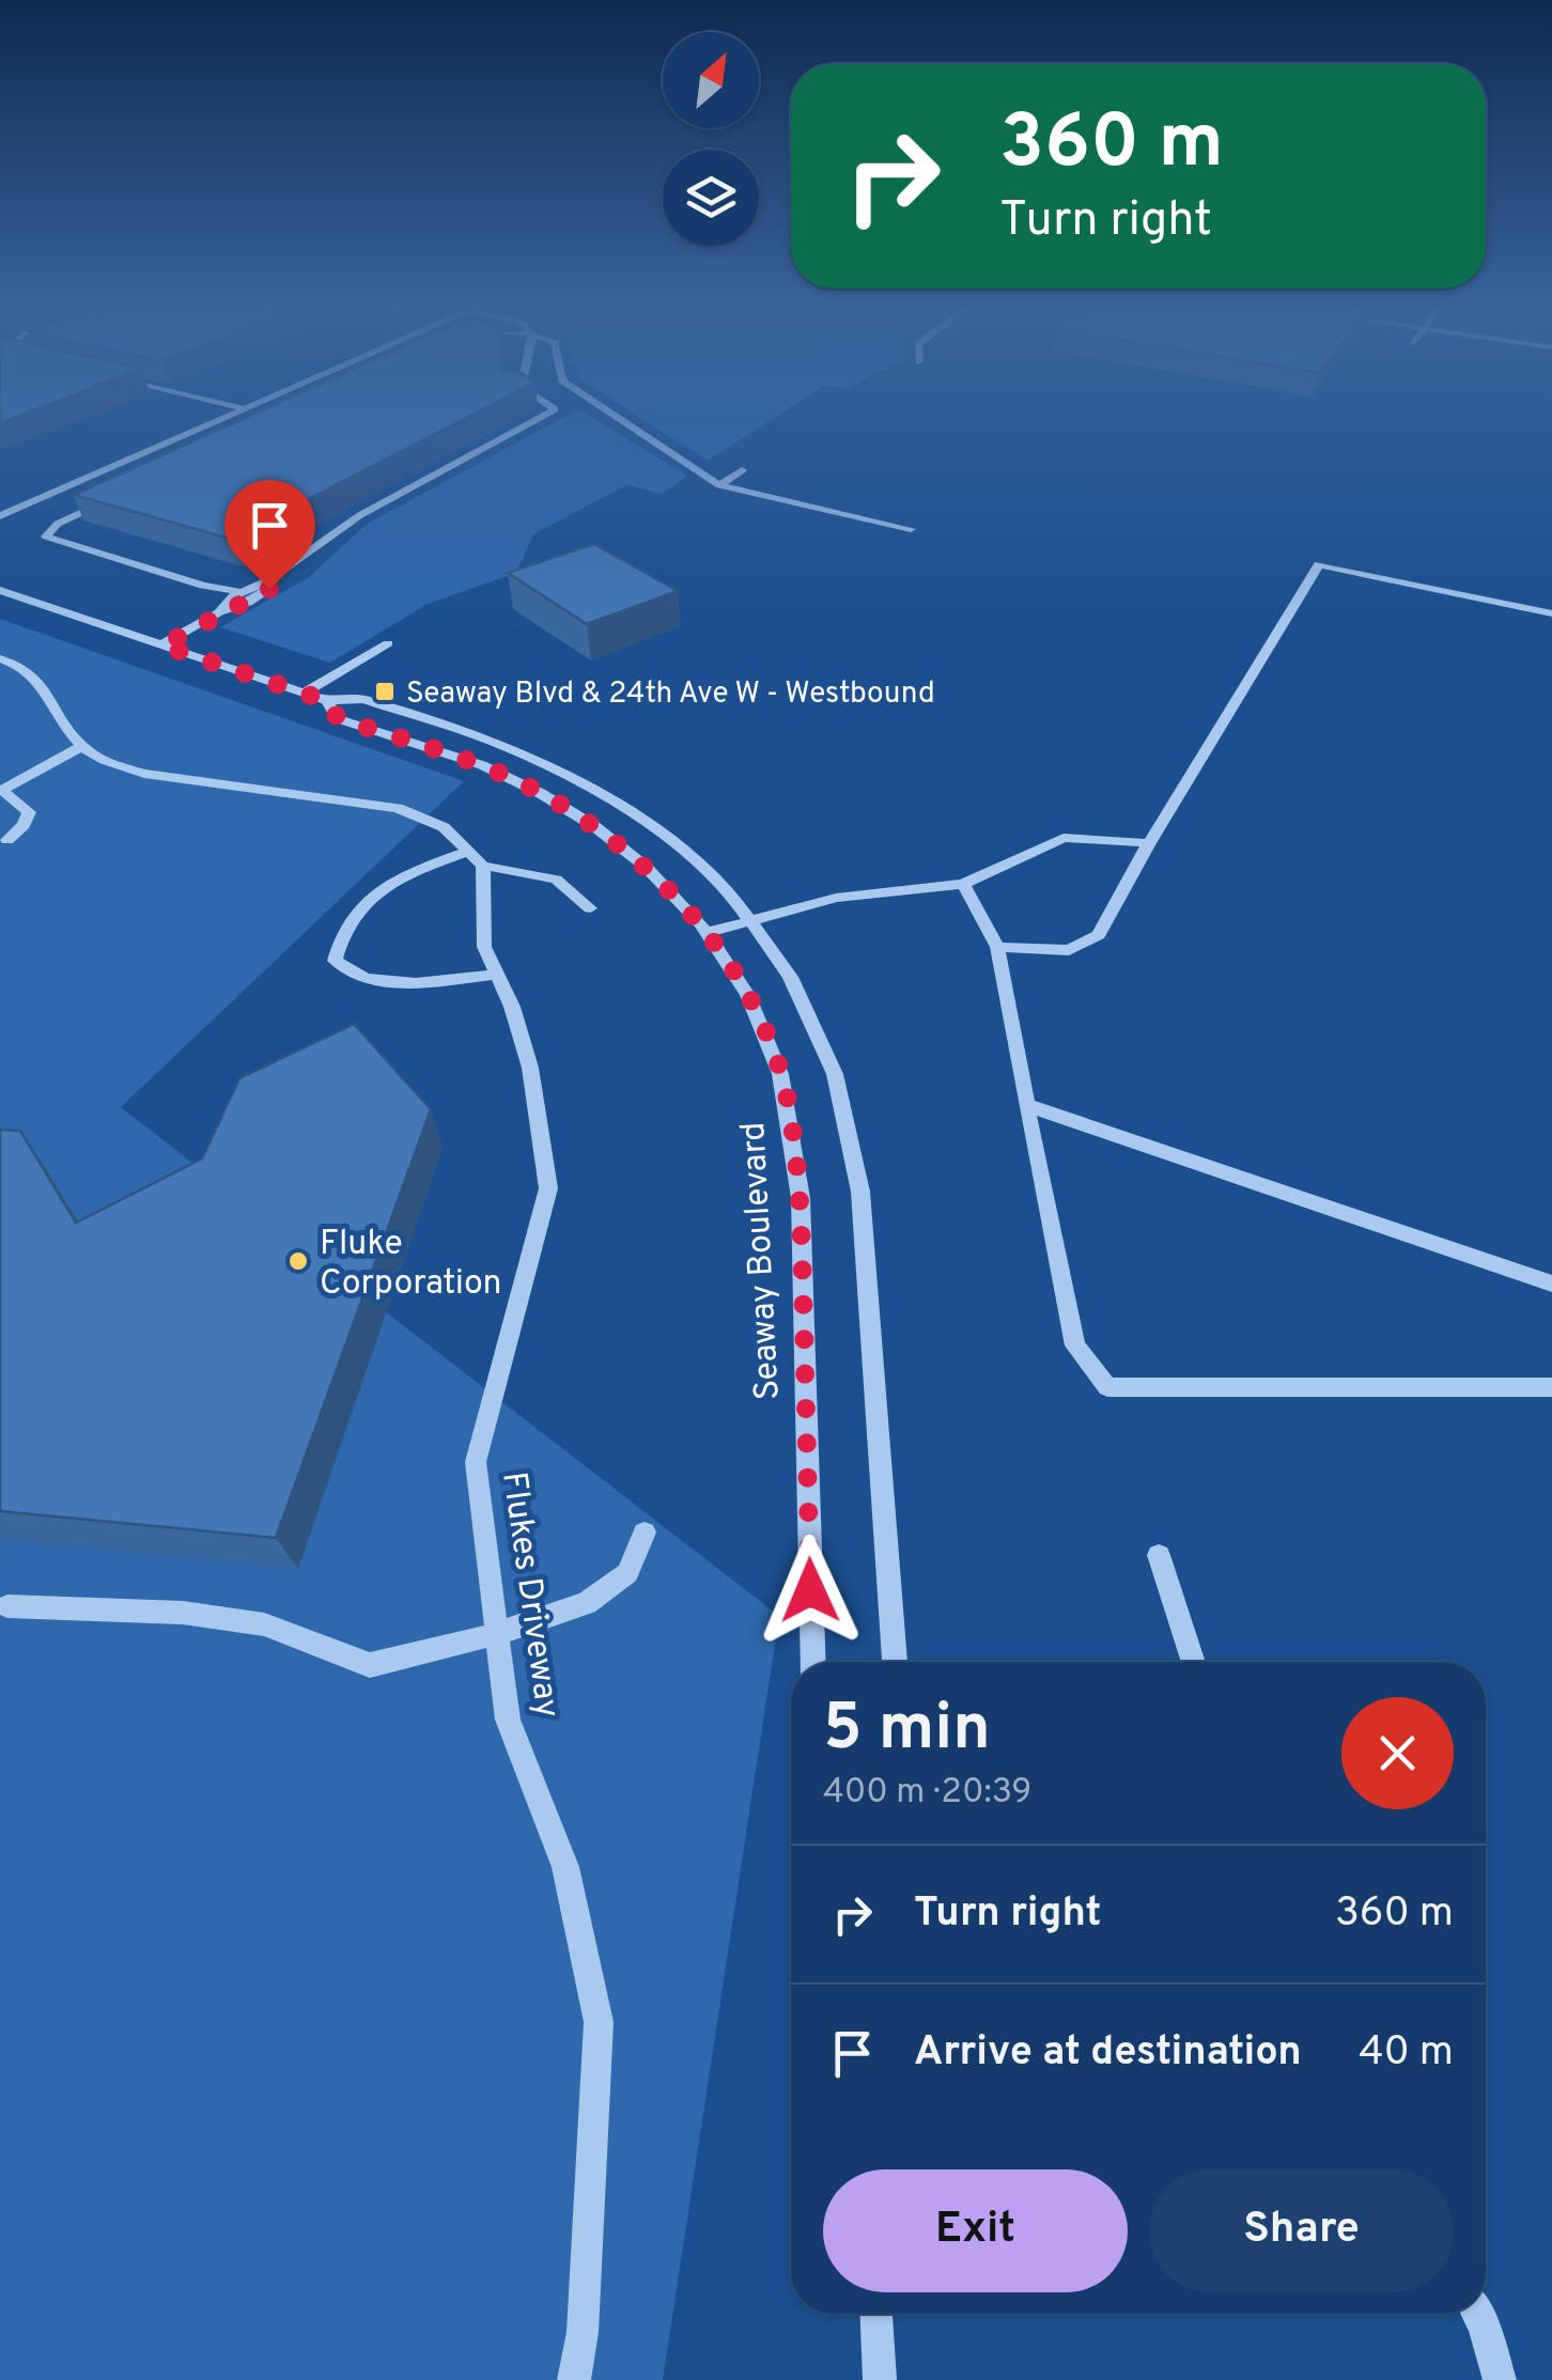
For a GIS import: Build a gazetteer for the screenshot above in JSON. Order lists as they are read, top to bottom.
{
  "streets": {
    "street": ["Seaway Boulevard", "Flukes Driveway"]
  },
  "places": {
    "transit": ["Seaway Blvd & 24th Ave W - Westbound"],
    "other": ["Fluke Corporation"]
  },
  "north": "top right",
  "page": {
    "turn": ["360 m", "Turn right"],
    "heading": ["5 min", "400 m · 20:39"],
    "list": [
      {
        "name": "Turn right",
        "value": "360 m"
      },
      {
        "name": "Arrive at destination",
        "value": "40 m"
      }
    ],
    "buttons": ["Exit", "Share"]
  }
}
